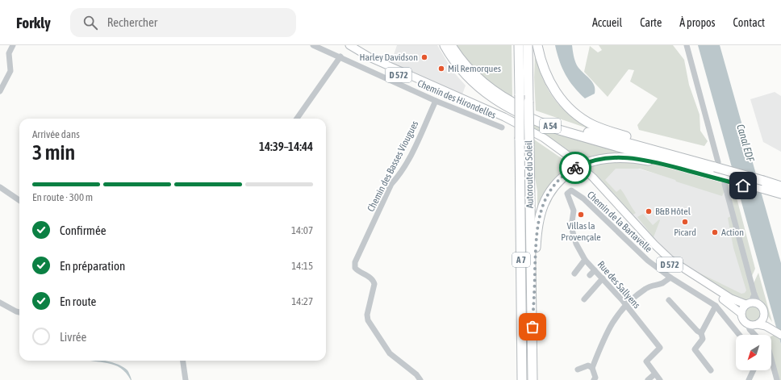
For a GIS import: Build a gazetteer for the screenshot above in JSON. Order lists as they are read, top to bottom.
{
  "streets": {
    "highway": ["A 54", "Autoroute du Soleil", "A 7"],
    "main road": ["D 572"],
    "street": [
      "Chemin des Hirondelles",
      "Chemin des Basses Viougues",
      "Chemin de la Bartavelle",
      "Rue des Sallyens"
    ]
  },
  "crossings": [
    ["D 572", "Chemin des Hirondelles"],
    ["Chemin des Hirondelles", "Chemin des Basses Viougues"],
    ["Chemin de la Bartavelle", "Rue des Sallyens"]
  ],
  "water": ["Canal EDF"],
  "places": [
    "Harley Davidson",
    "Mil Remorques",
    "B&B Hôtel",
    "Villas la Provençale",
    "Picard",
    "Action"
  ],
  "north": "bottom left",
  "page": {
    "header": "Forkly",
    "search": "Rechercher",
    "nav": [
      "Accueil",
      "Carte",
      "À propos",
      "Contact"
    ],
    "heading": ["3 min", "Arrivée dans", "14:39–14:44"],
    "bar": "En route · 300 m",
    "list": [
      ["Confirmée", "14:07"],
      ["En préparation", "14:15"],
      ["En route", "14:27"],
      "Livrée"
    ]
  }
}
